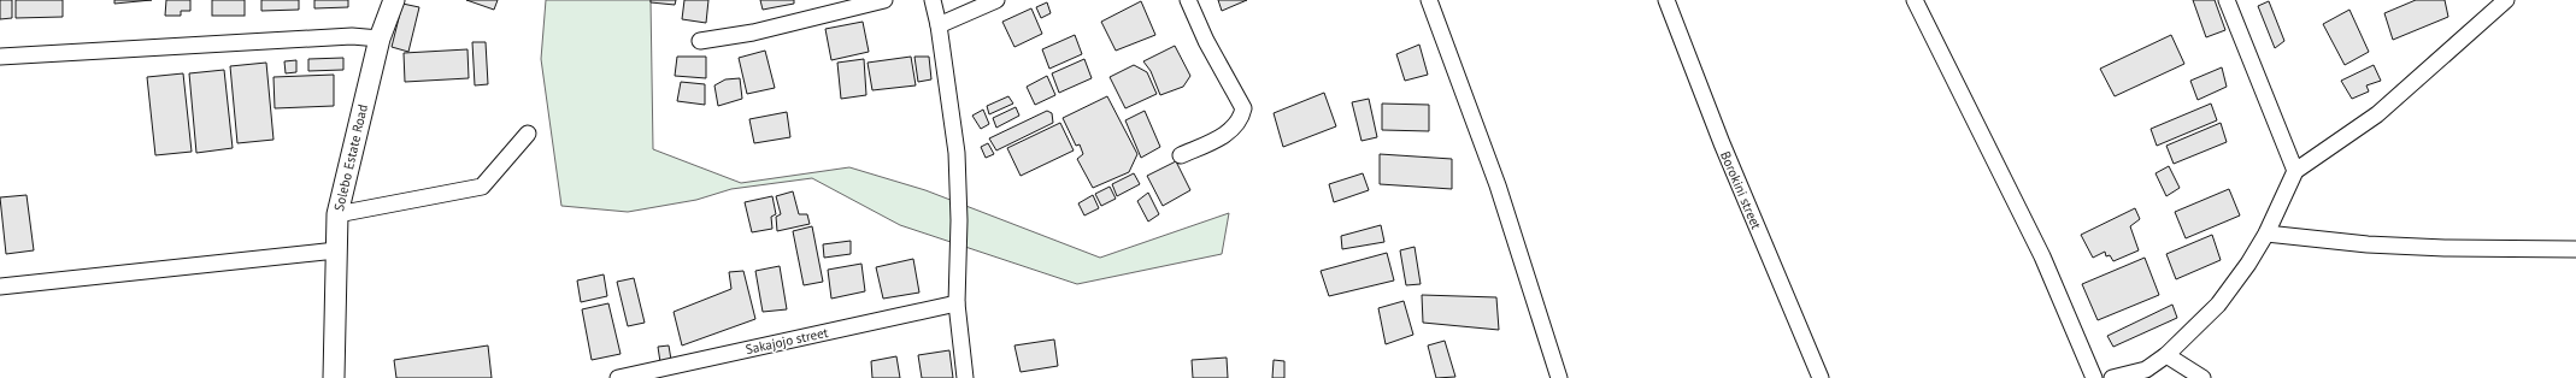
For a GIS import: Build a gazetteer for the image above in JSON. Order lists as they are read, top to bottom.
{
  "streets": {
    "street": ["Solebo Estate Road", "Borokini street", "Sakajojo street"]
  }
}
